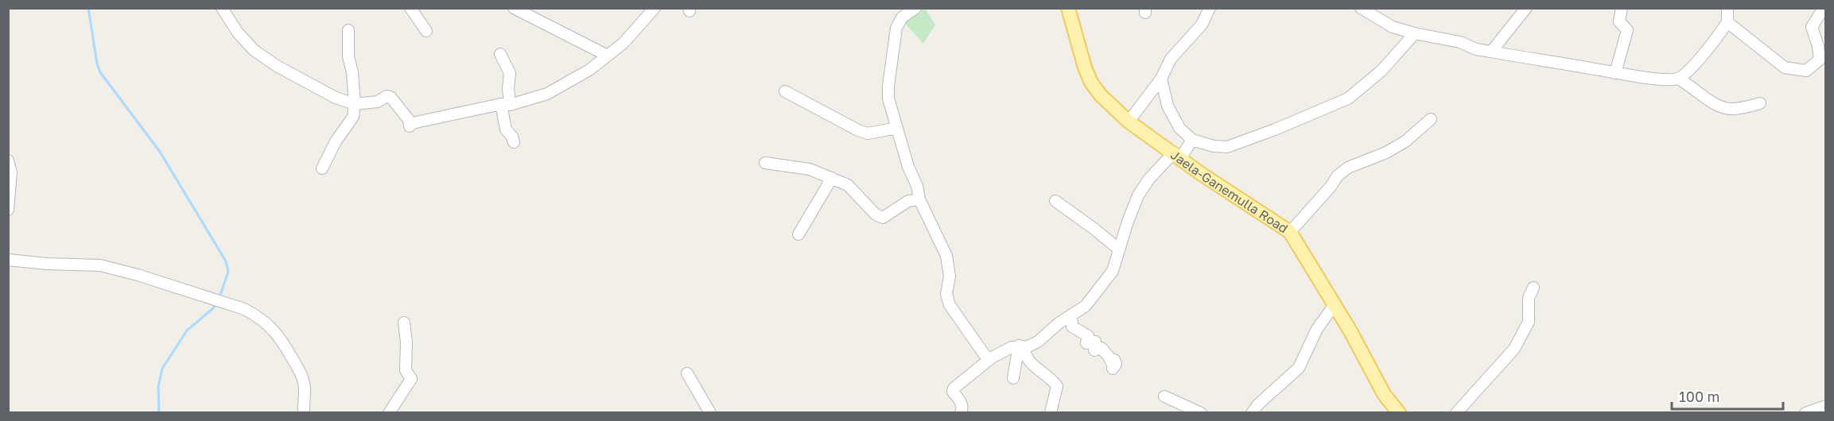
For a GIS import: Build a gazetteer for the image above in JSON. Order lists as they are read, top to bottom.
{
  "streets": {
    "main road": ["Jaela-Ganemulla Road"]
  },
  "scale_bar": "100 m"
}
